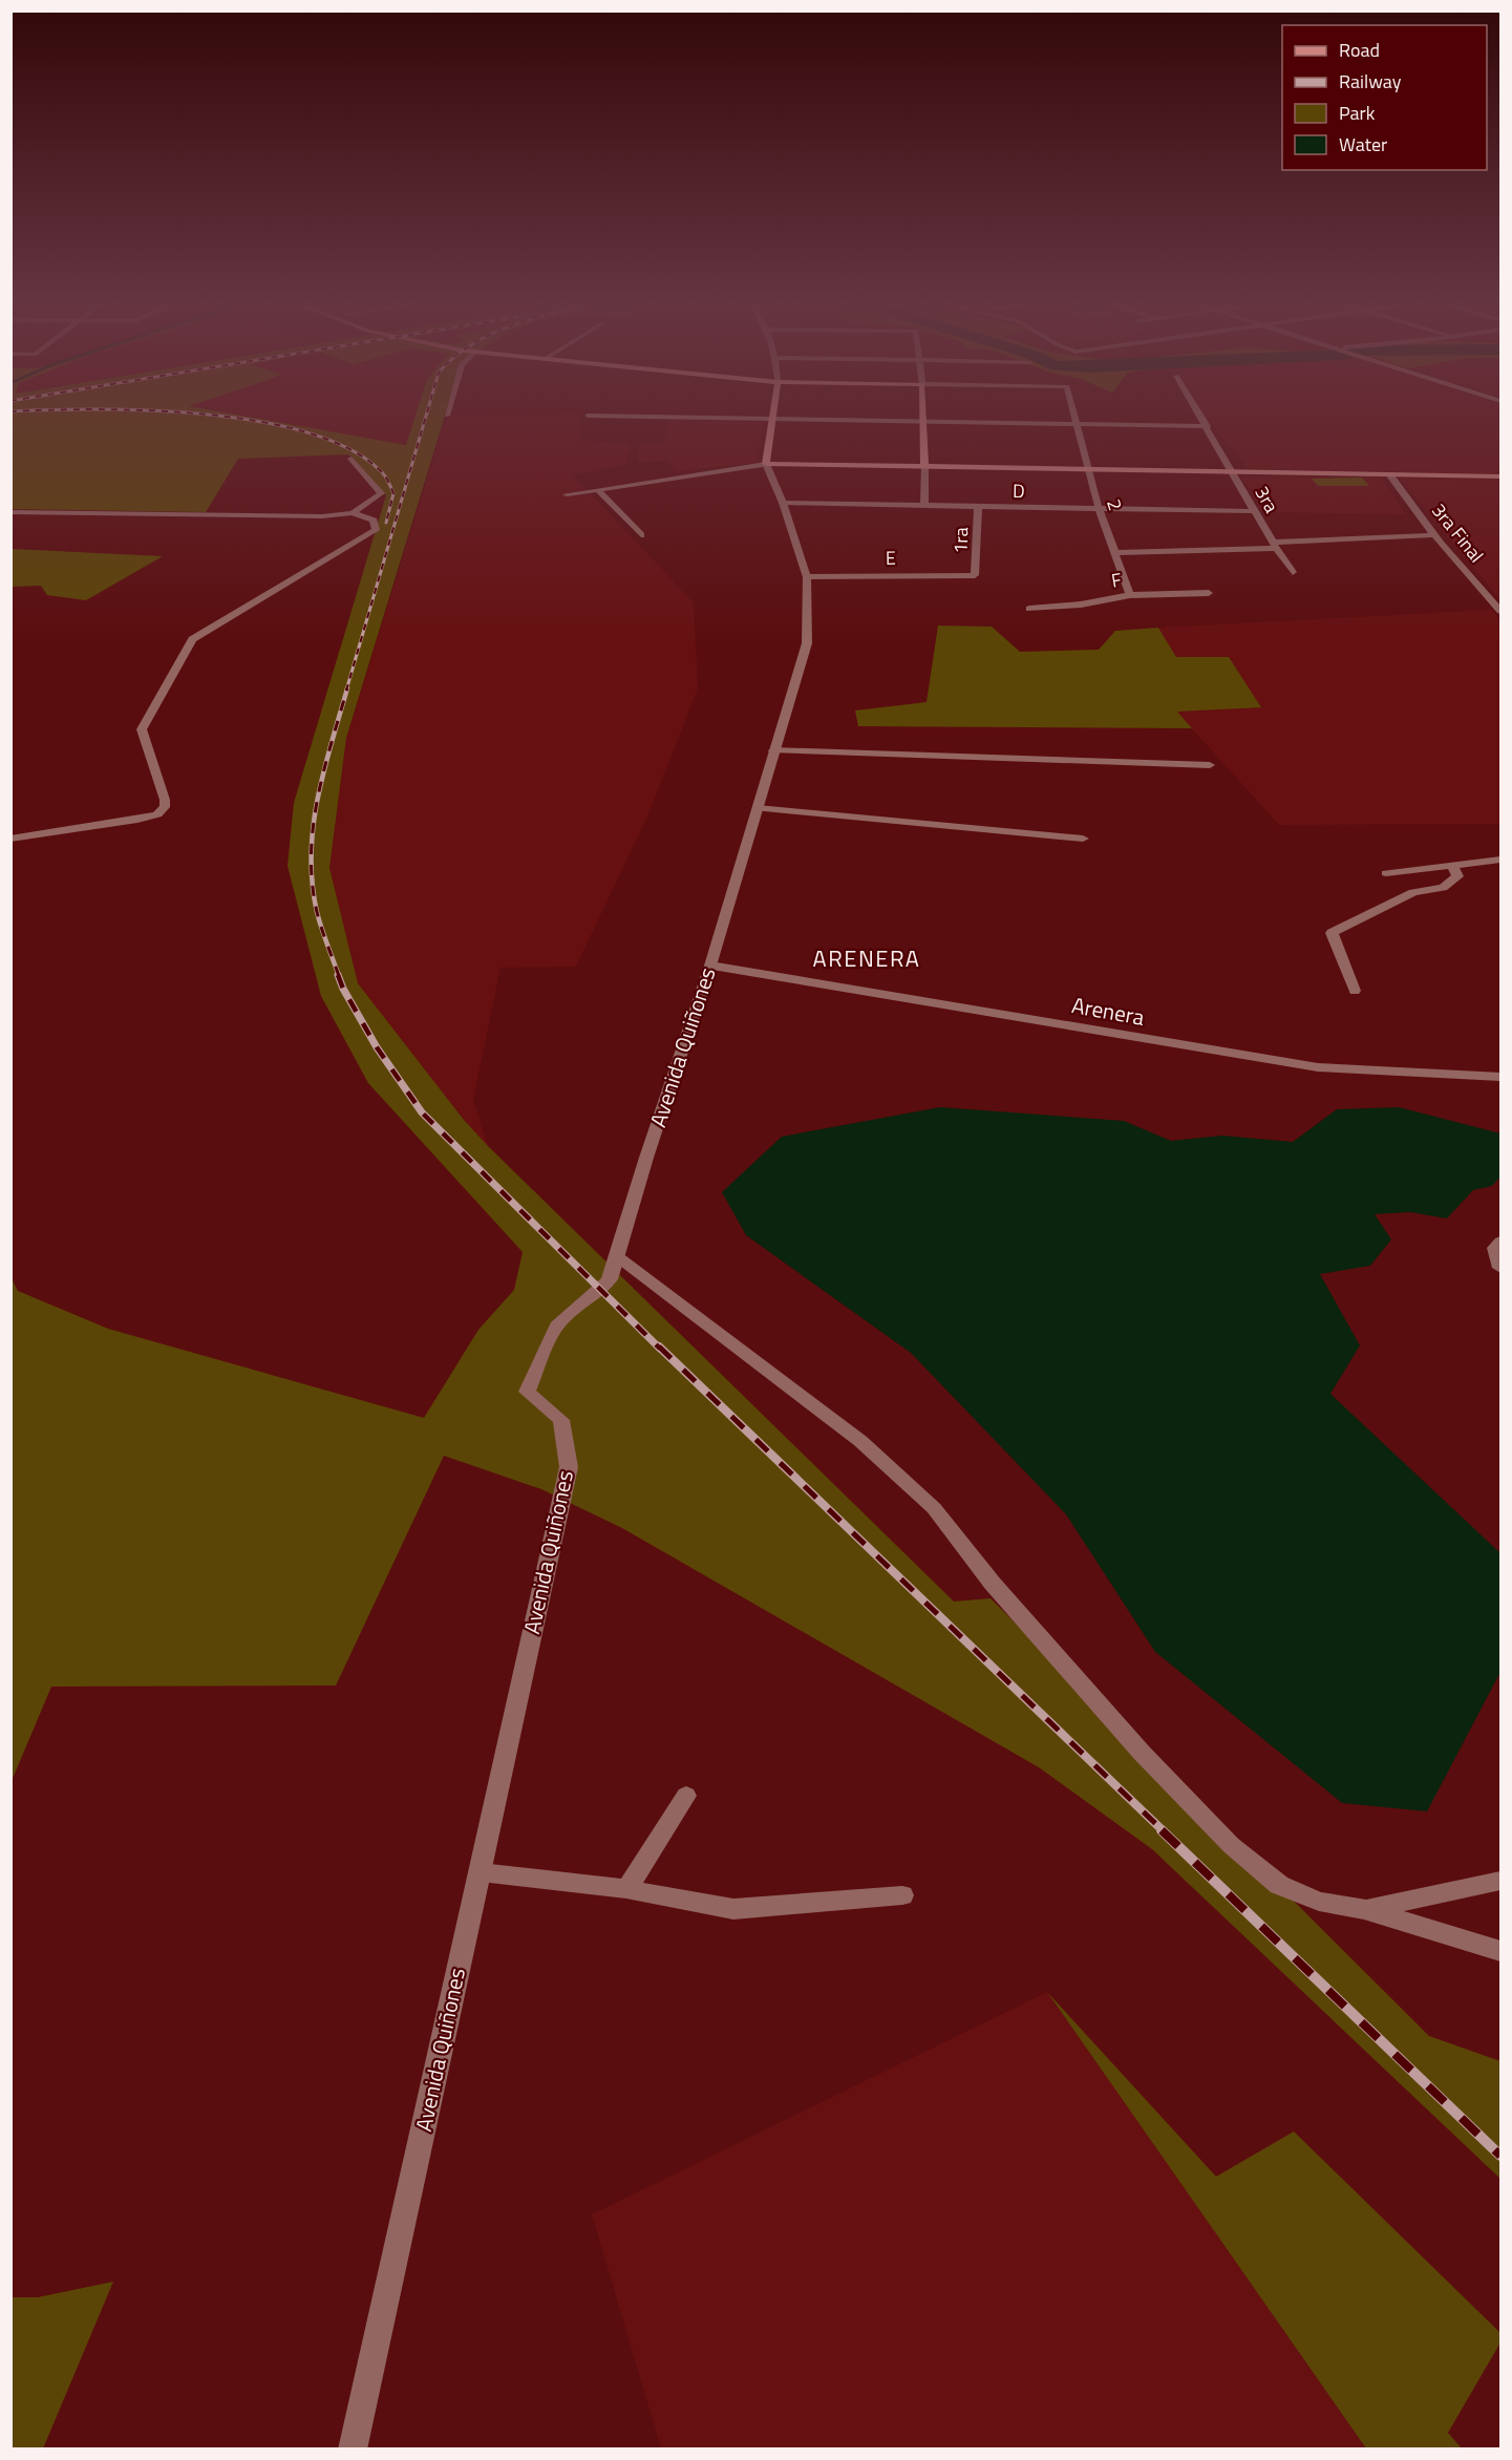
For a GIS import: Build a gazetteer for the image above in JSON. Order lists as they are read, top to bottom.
{
  "streets": {
    "street": [
      "D",
      "3ra",
      "2",
      "3ra Final",
      "1ra",
      "E",
      "F",
      "Arenera",
      "Avenida Quiñones"
    ]
  },
  "crossings": [
    ["D", "3ra"],
    ["D", "2"],
    ["D", "1ra"],
    ["D", "Avenida Quiñones"],
    ["2", "F"],
    ["1ra", "E"],
    ["E", "Avenida Quiñones"],
    ["Arenera", "Avenida Quiñones"]
  ],
  "districts": ["ARENERA"],
  "legend": [
    "Road",
    "Railway",
    "Park",
    "Water"
  ]
}
